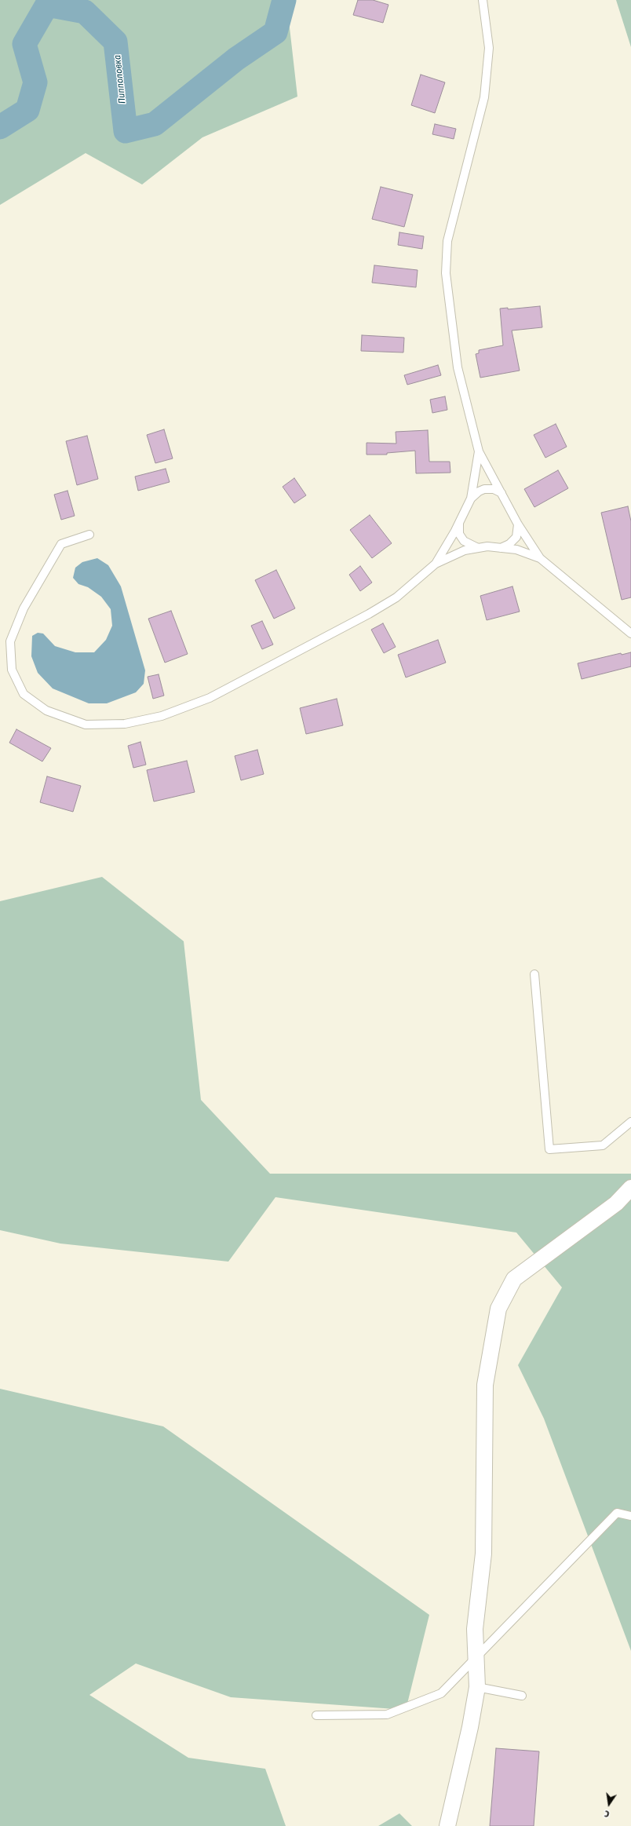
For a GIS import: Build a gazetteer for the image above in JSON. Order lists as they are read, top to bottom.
{
  "water": ["Пипполовка"],
  "north": "bottom"
}
